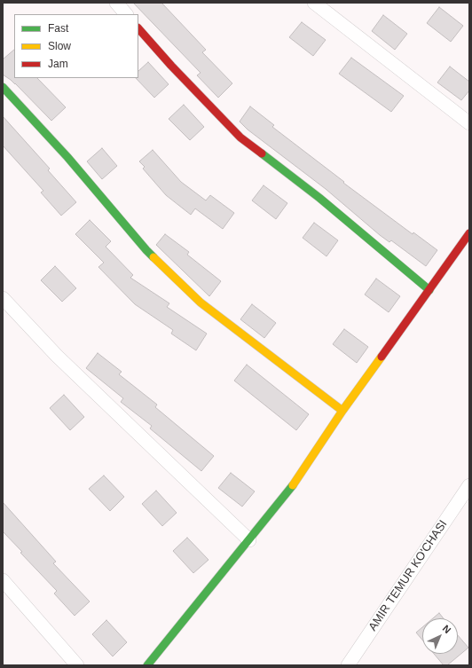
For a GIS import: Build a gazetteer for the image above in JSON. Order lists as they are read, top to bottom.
{
  "streets": {
    "street": ["AMIR TEMUR KO'CHASI"]
  },
  "legend": ["Fast", "Slow", "Jam"],
  "north": "top right"
}
